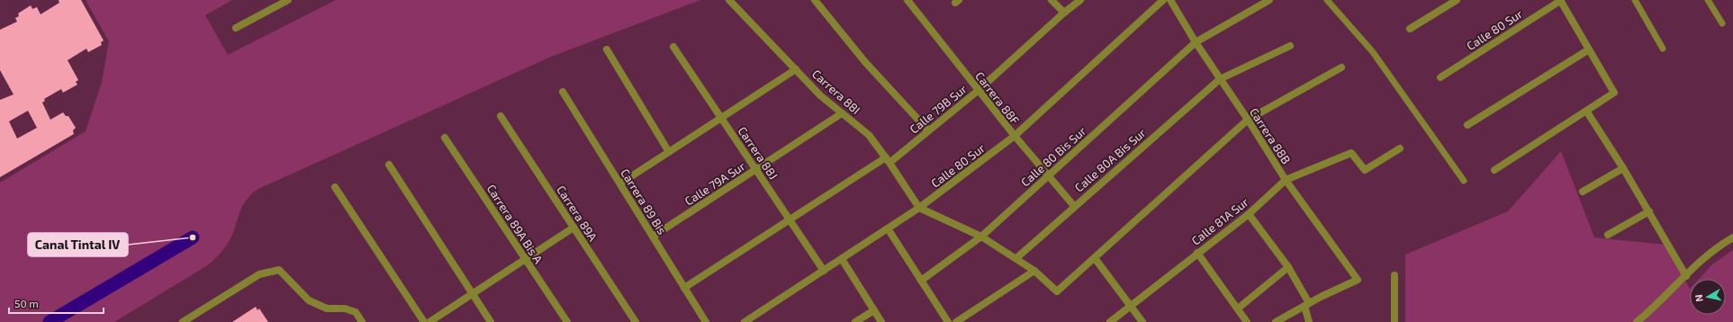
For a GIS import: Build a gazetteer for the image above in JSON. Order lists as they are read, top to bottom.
{
  "streets": {
    "street": [
      "Calle 80 Sur",
      "Carrera 88I",
      "Carrera 88F",
      "Calle 79B Sur",
      "Carrera 88B",
      "Carrera 88J",
      "Calle 80 Bis Sur",
      "Calle 80A Bis Sur",
      "Calle 79A Sur",
      "Carrera 89 Bis",
      "Carrera 89A",
      "Calle 81A Sur",
      "Carrera 89A Bis A"
    ]
  },
  "crossings": [
    ["Calle 80 Sur", "Carrera 88I"],
    ["Calle 80 Sur", "Carrera 88F"],
    ["Calle 80 Sur", "Carrera 88J"],
    ["Carrera 88I", "Calle 79B Sur"],
    ["Carrera 88I", "Calle 79A Sur"],
    ["Carrera 88F", "Calle 79B Sur"],
    ["Carrera 88F", "Calle 80 Bis Sur"],
    ["Carrera 88F", "Calle 80A Bis Sur"],
    ["Calle 79B Sur", "Carrera 88J"],
    ["Calle 79B Sur", "Carrera 89 Bis"],
    ["Carrera 88B", "Calle 80 Bis Sur"],
    ["Carrera 88B", "Calle 80A Bis Sur"],
    ["Carrera 88B", "Calle 81A Sur"],
    ["Carrera 88J", "Calle 79A Sur"],
    ["Calle 79A Sur", "Carrera 89 Bis"]
  ],
  "places": ["Canal Tintal IV"],
  "scale_bar": "50 m",
  "north": "left"
}
